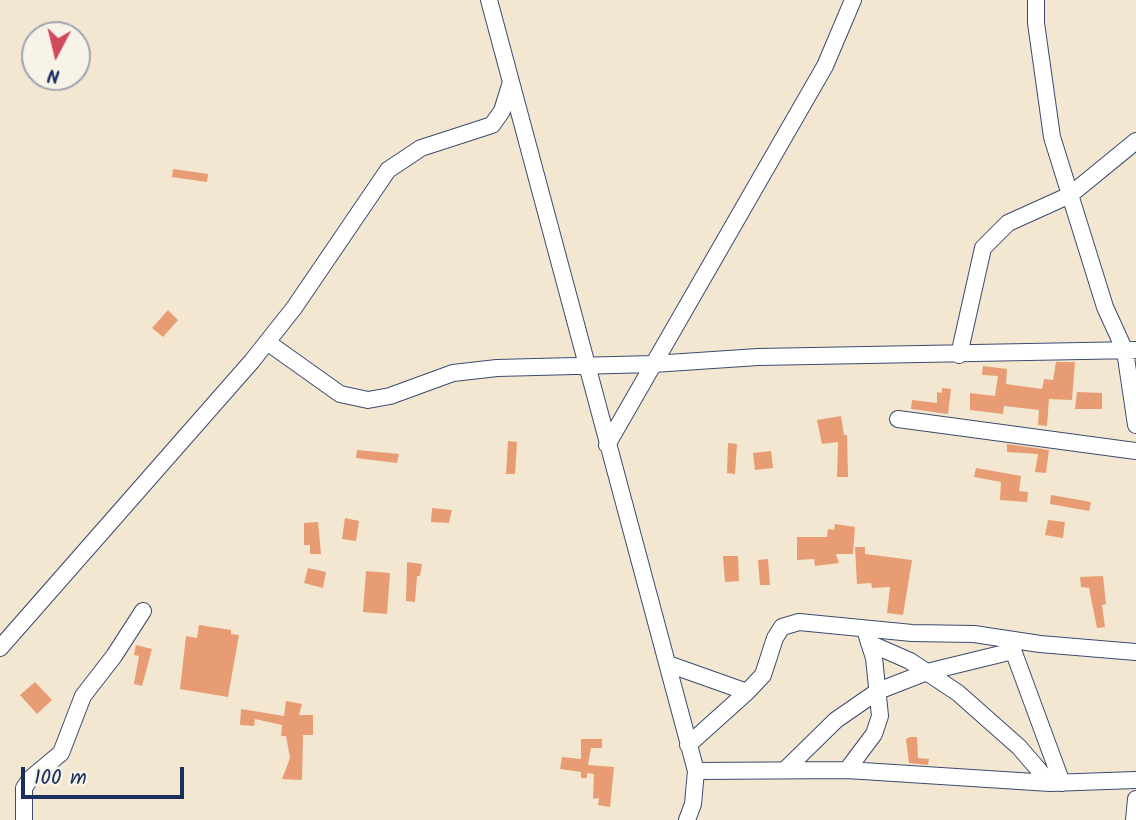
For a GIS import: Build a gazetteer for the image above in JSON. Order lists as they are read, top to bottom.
{
  "scale_bar": "100 m",
  "north": "bottom"
}
